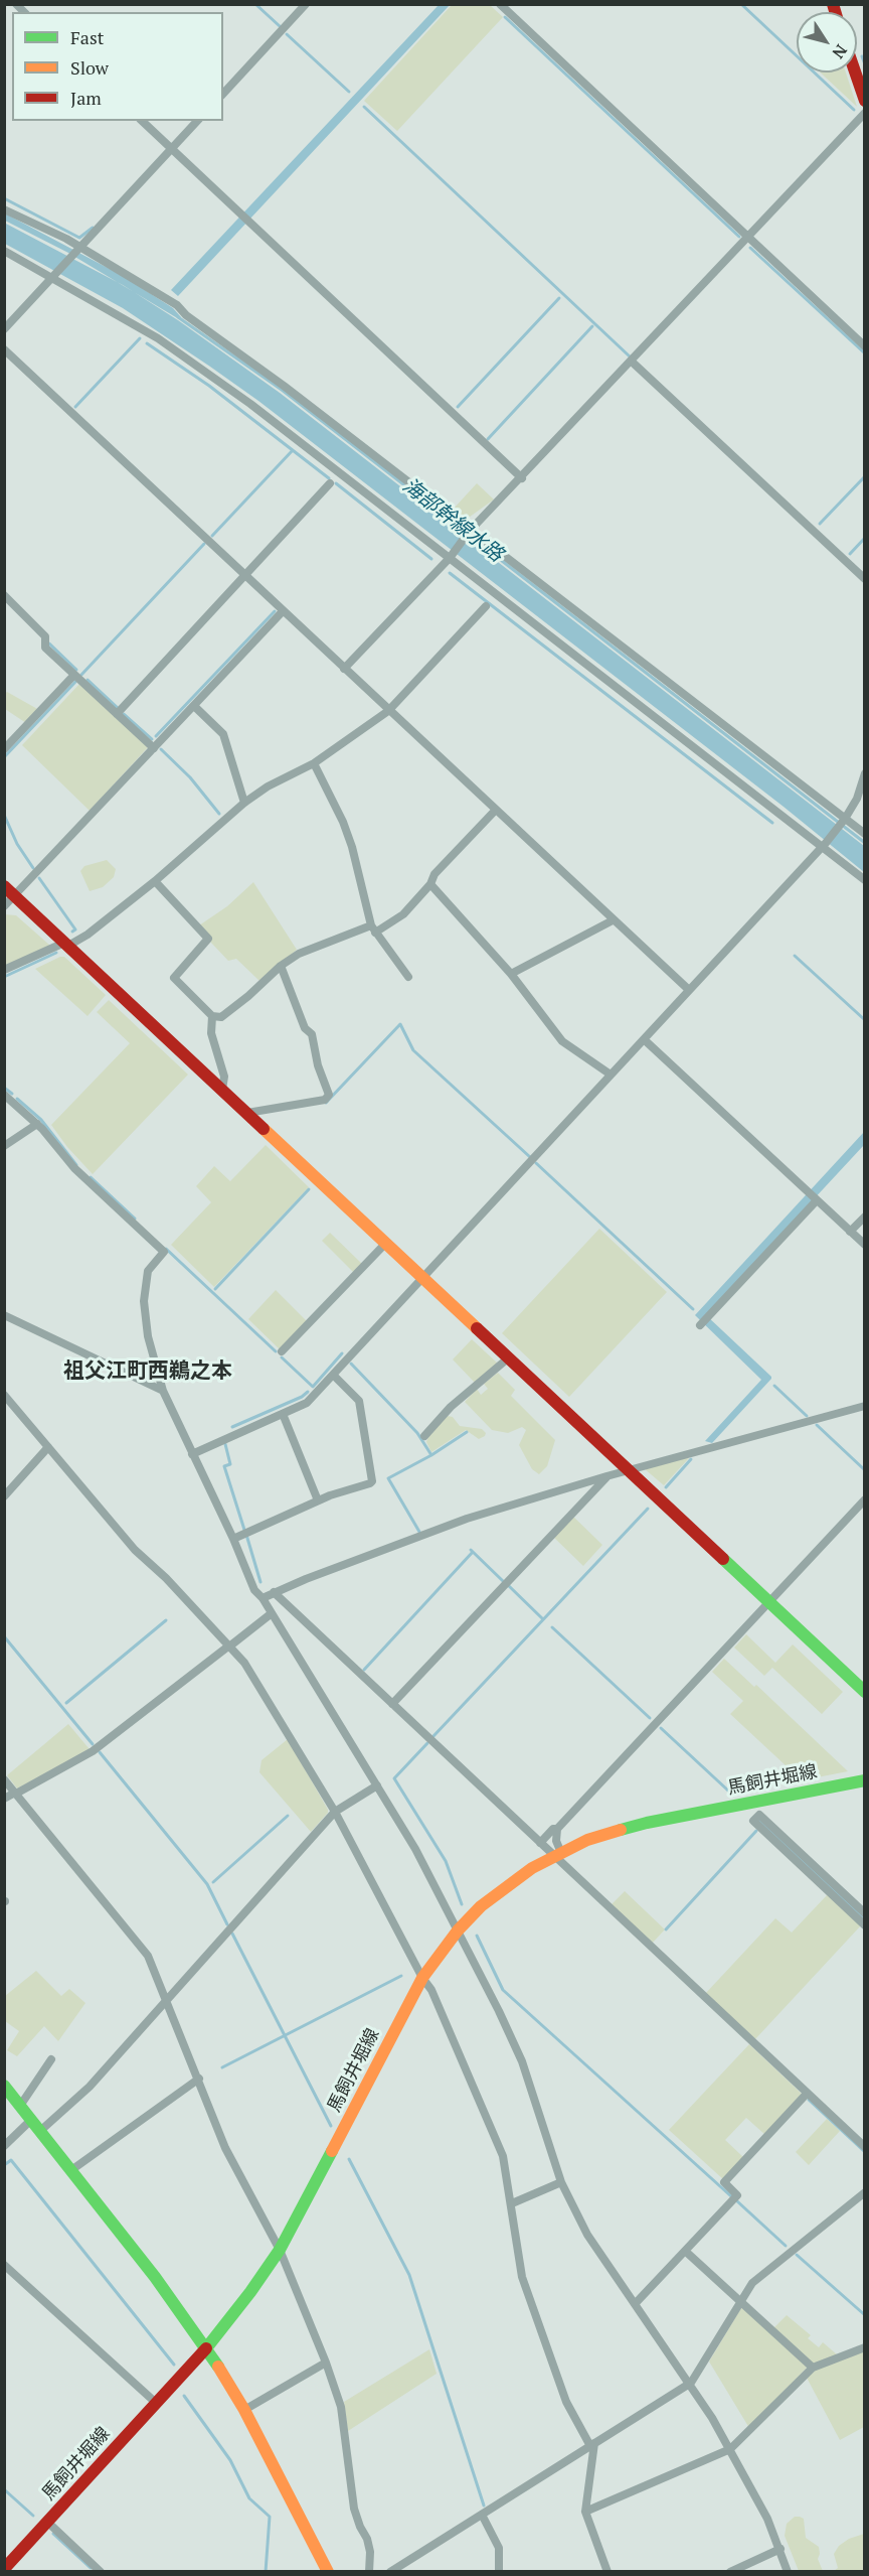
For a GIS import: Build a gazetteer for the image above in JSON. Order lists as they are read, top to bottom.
{
  "streets": {
    "street": ["馬飼井堀線"]
  },
  "districts": ["祖父江町西鵜之本"],
  "water": ["海部幹線水路"],
  "legend": ["Fast", "Slow", "Jam"],
  "north": "bottom right"
}
